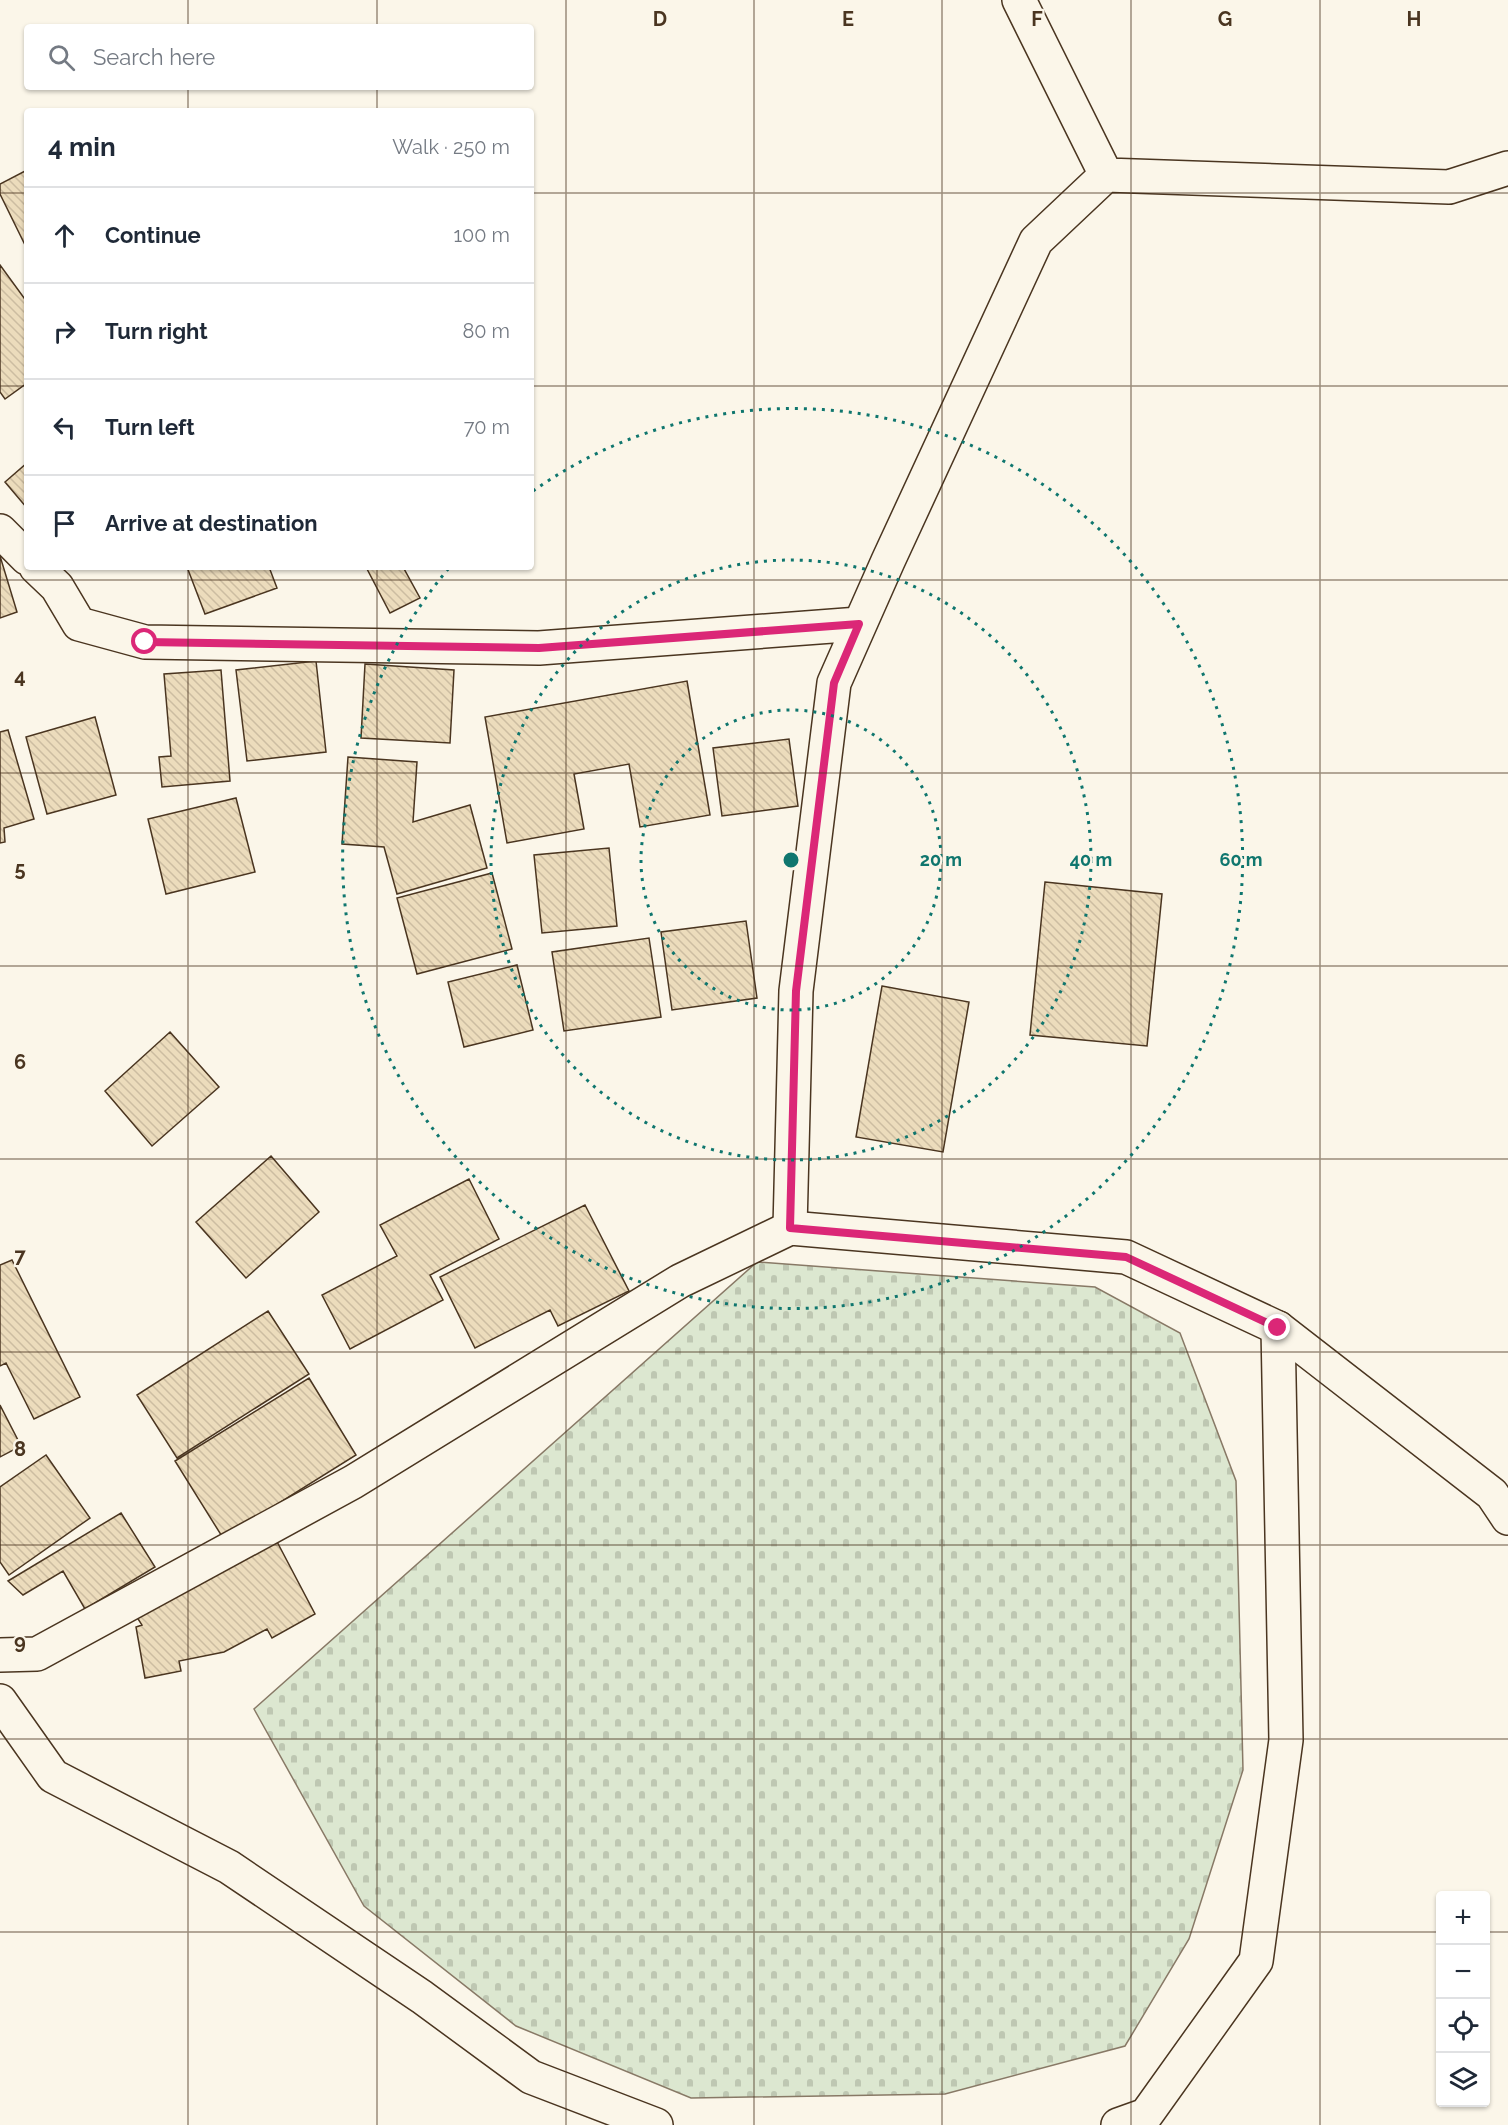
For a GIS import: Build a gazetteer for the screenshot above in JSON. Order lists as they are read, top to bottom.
{
  "page": {
    "search": "Search here",
    "heading": ["4 min", "Walk · 250 m"],
    "list": [
      ["Continue", "100 m"],
      ["Turn right", "80 m"],
      ["Turn left", "70 m"],
      "Arrive at destination"
    ],
    "map_buttons": ["+", "−"]
  },
  "grid": {
    "columns": [
      "D",
      "E",
      "F",
      "G",
      "H"
    ],
    "rows": [
      "4",
      "5",
      "6",
      "7",
      "8",
      "9"
    ]
  },
  "rings": ["20 m", "40 m", "60 m"]
}
